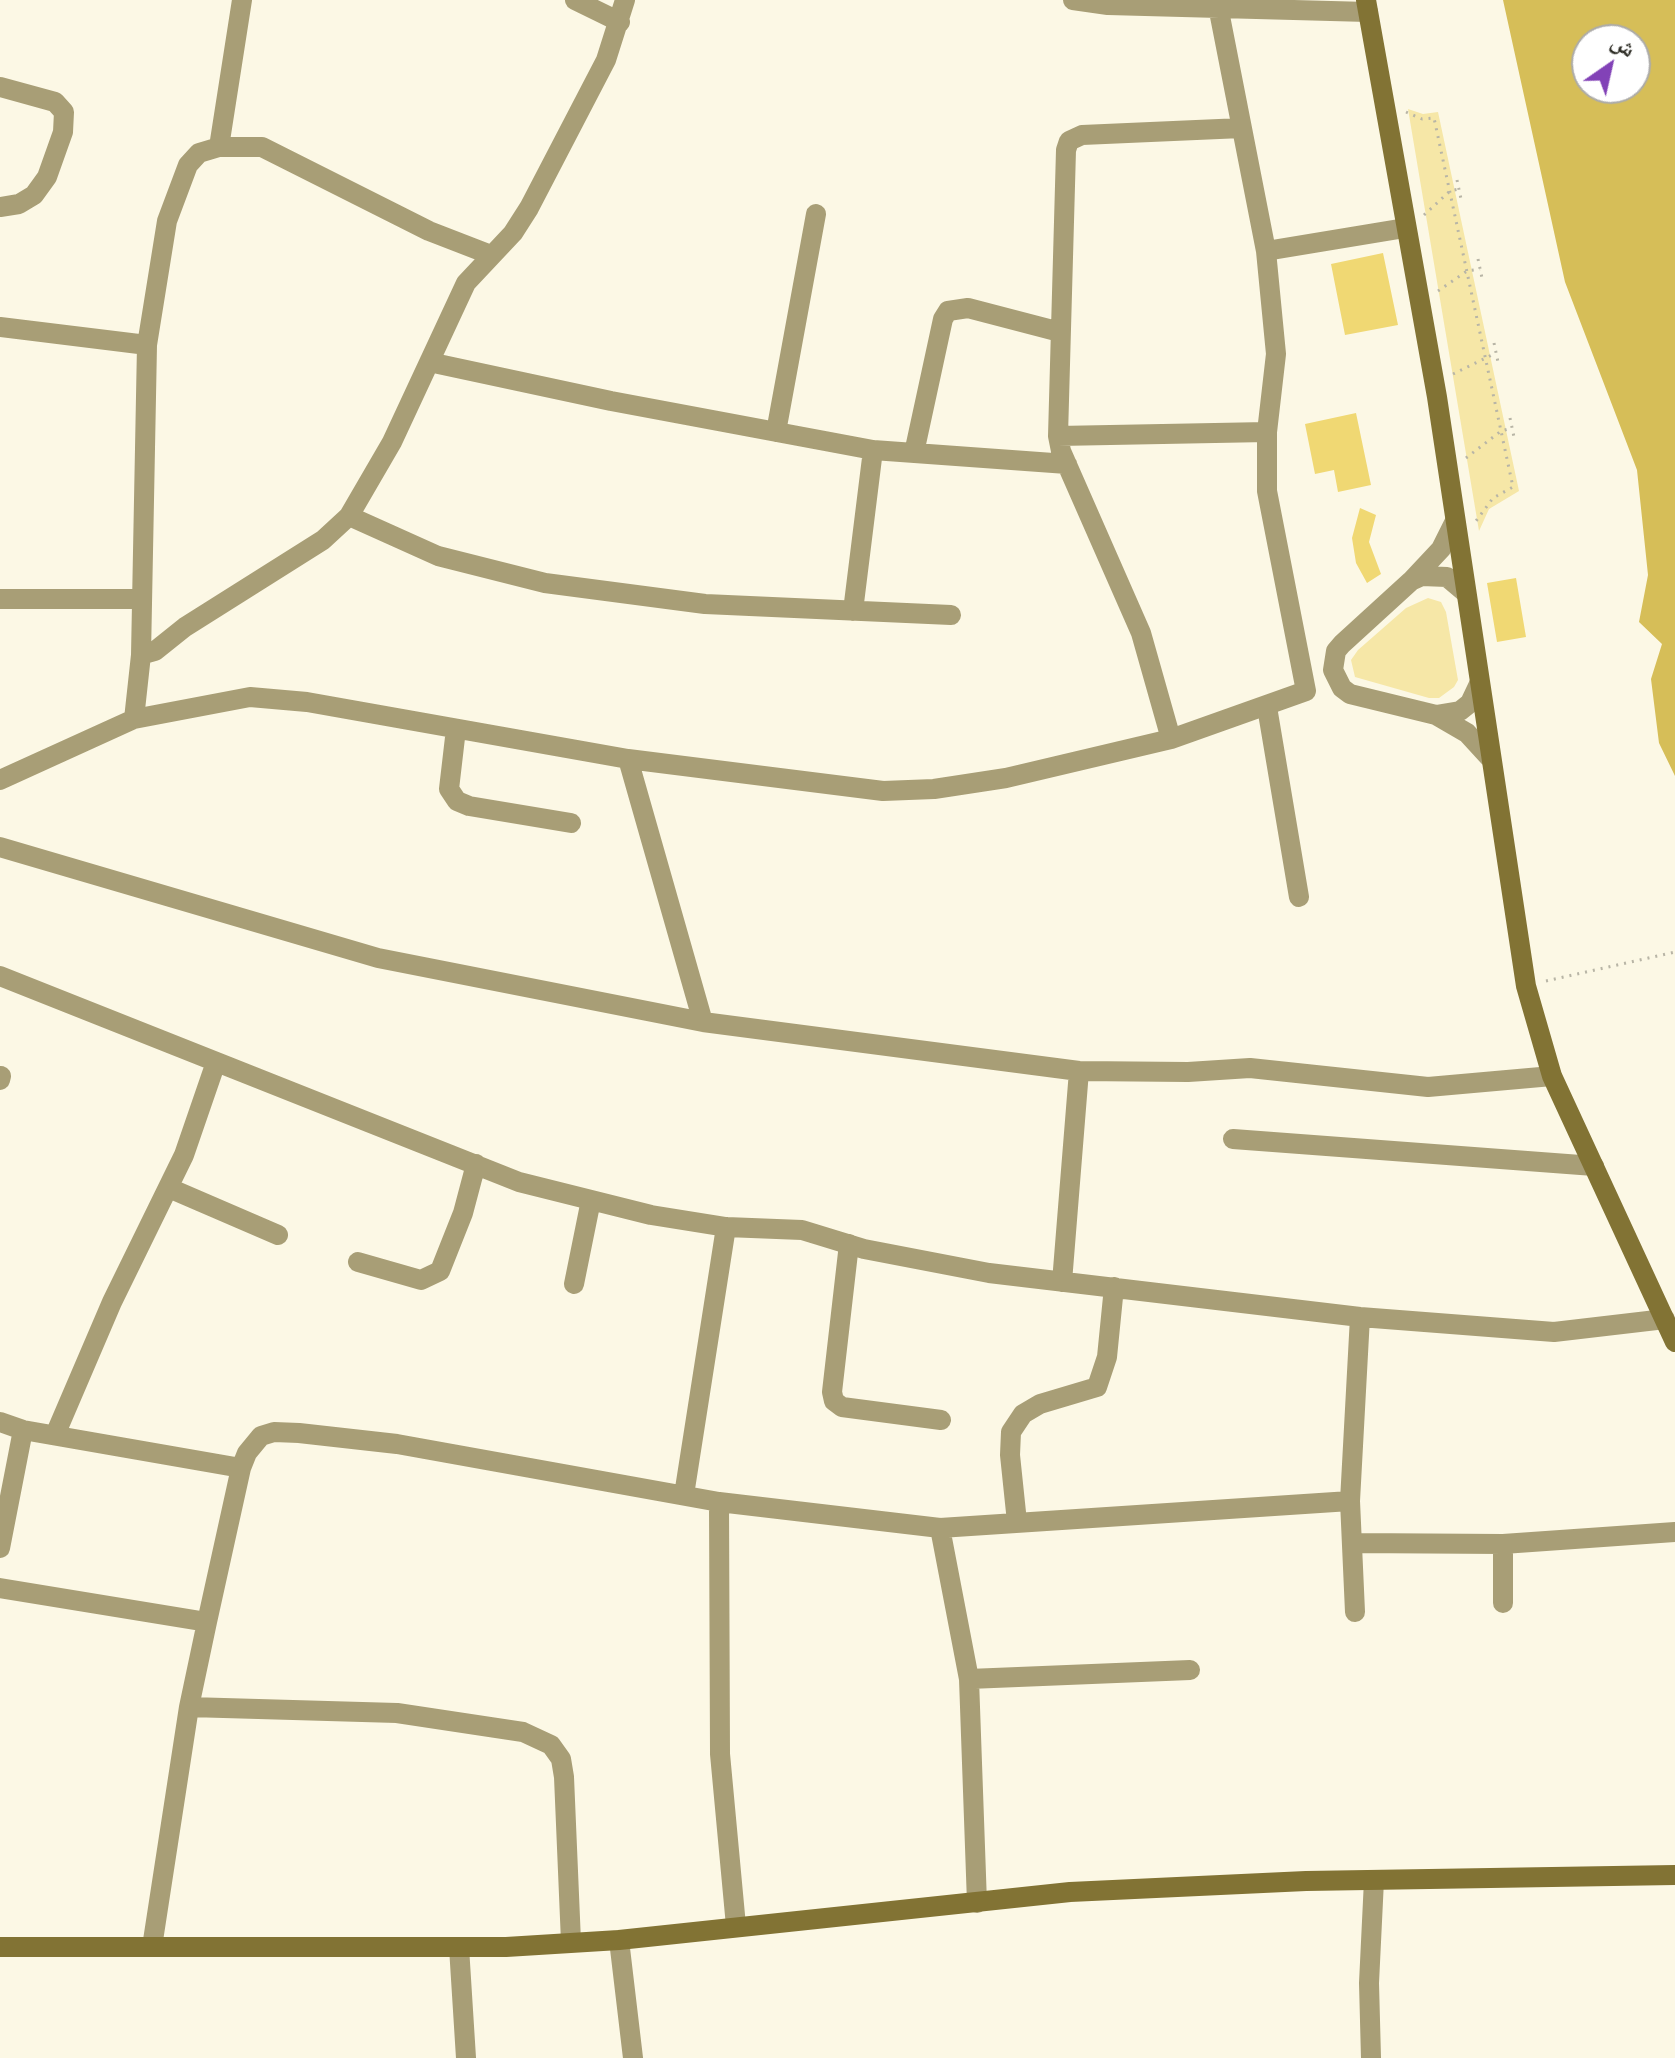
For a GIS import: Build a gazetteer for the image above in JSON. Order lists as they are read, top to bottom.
{
  "north": "top right"
}
